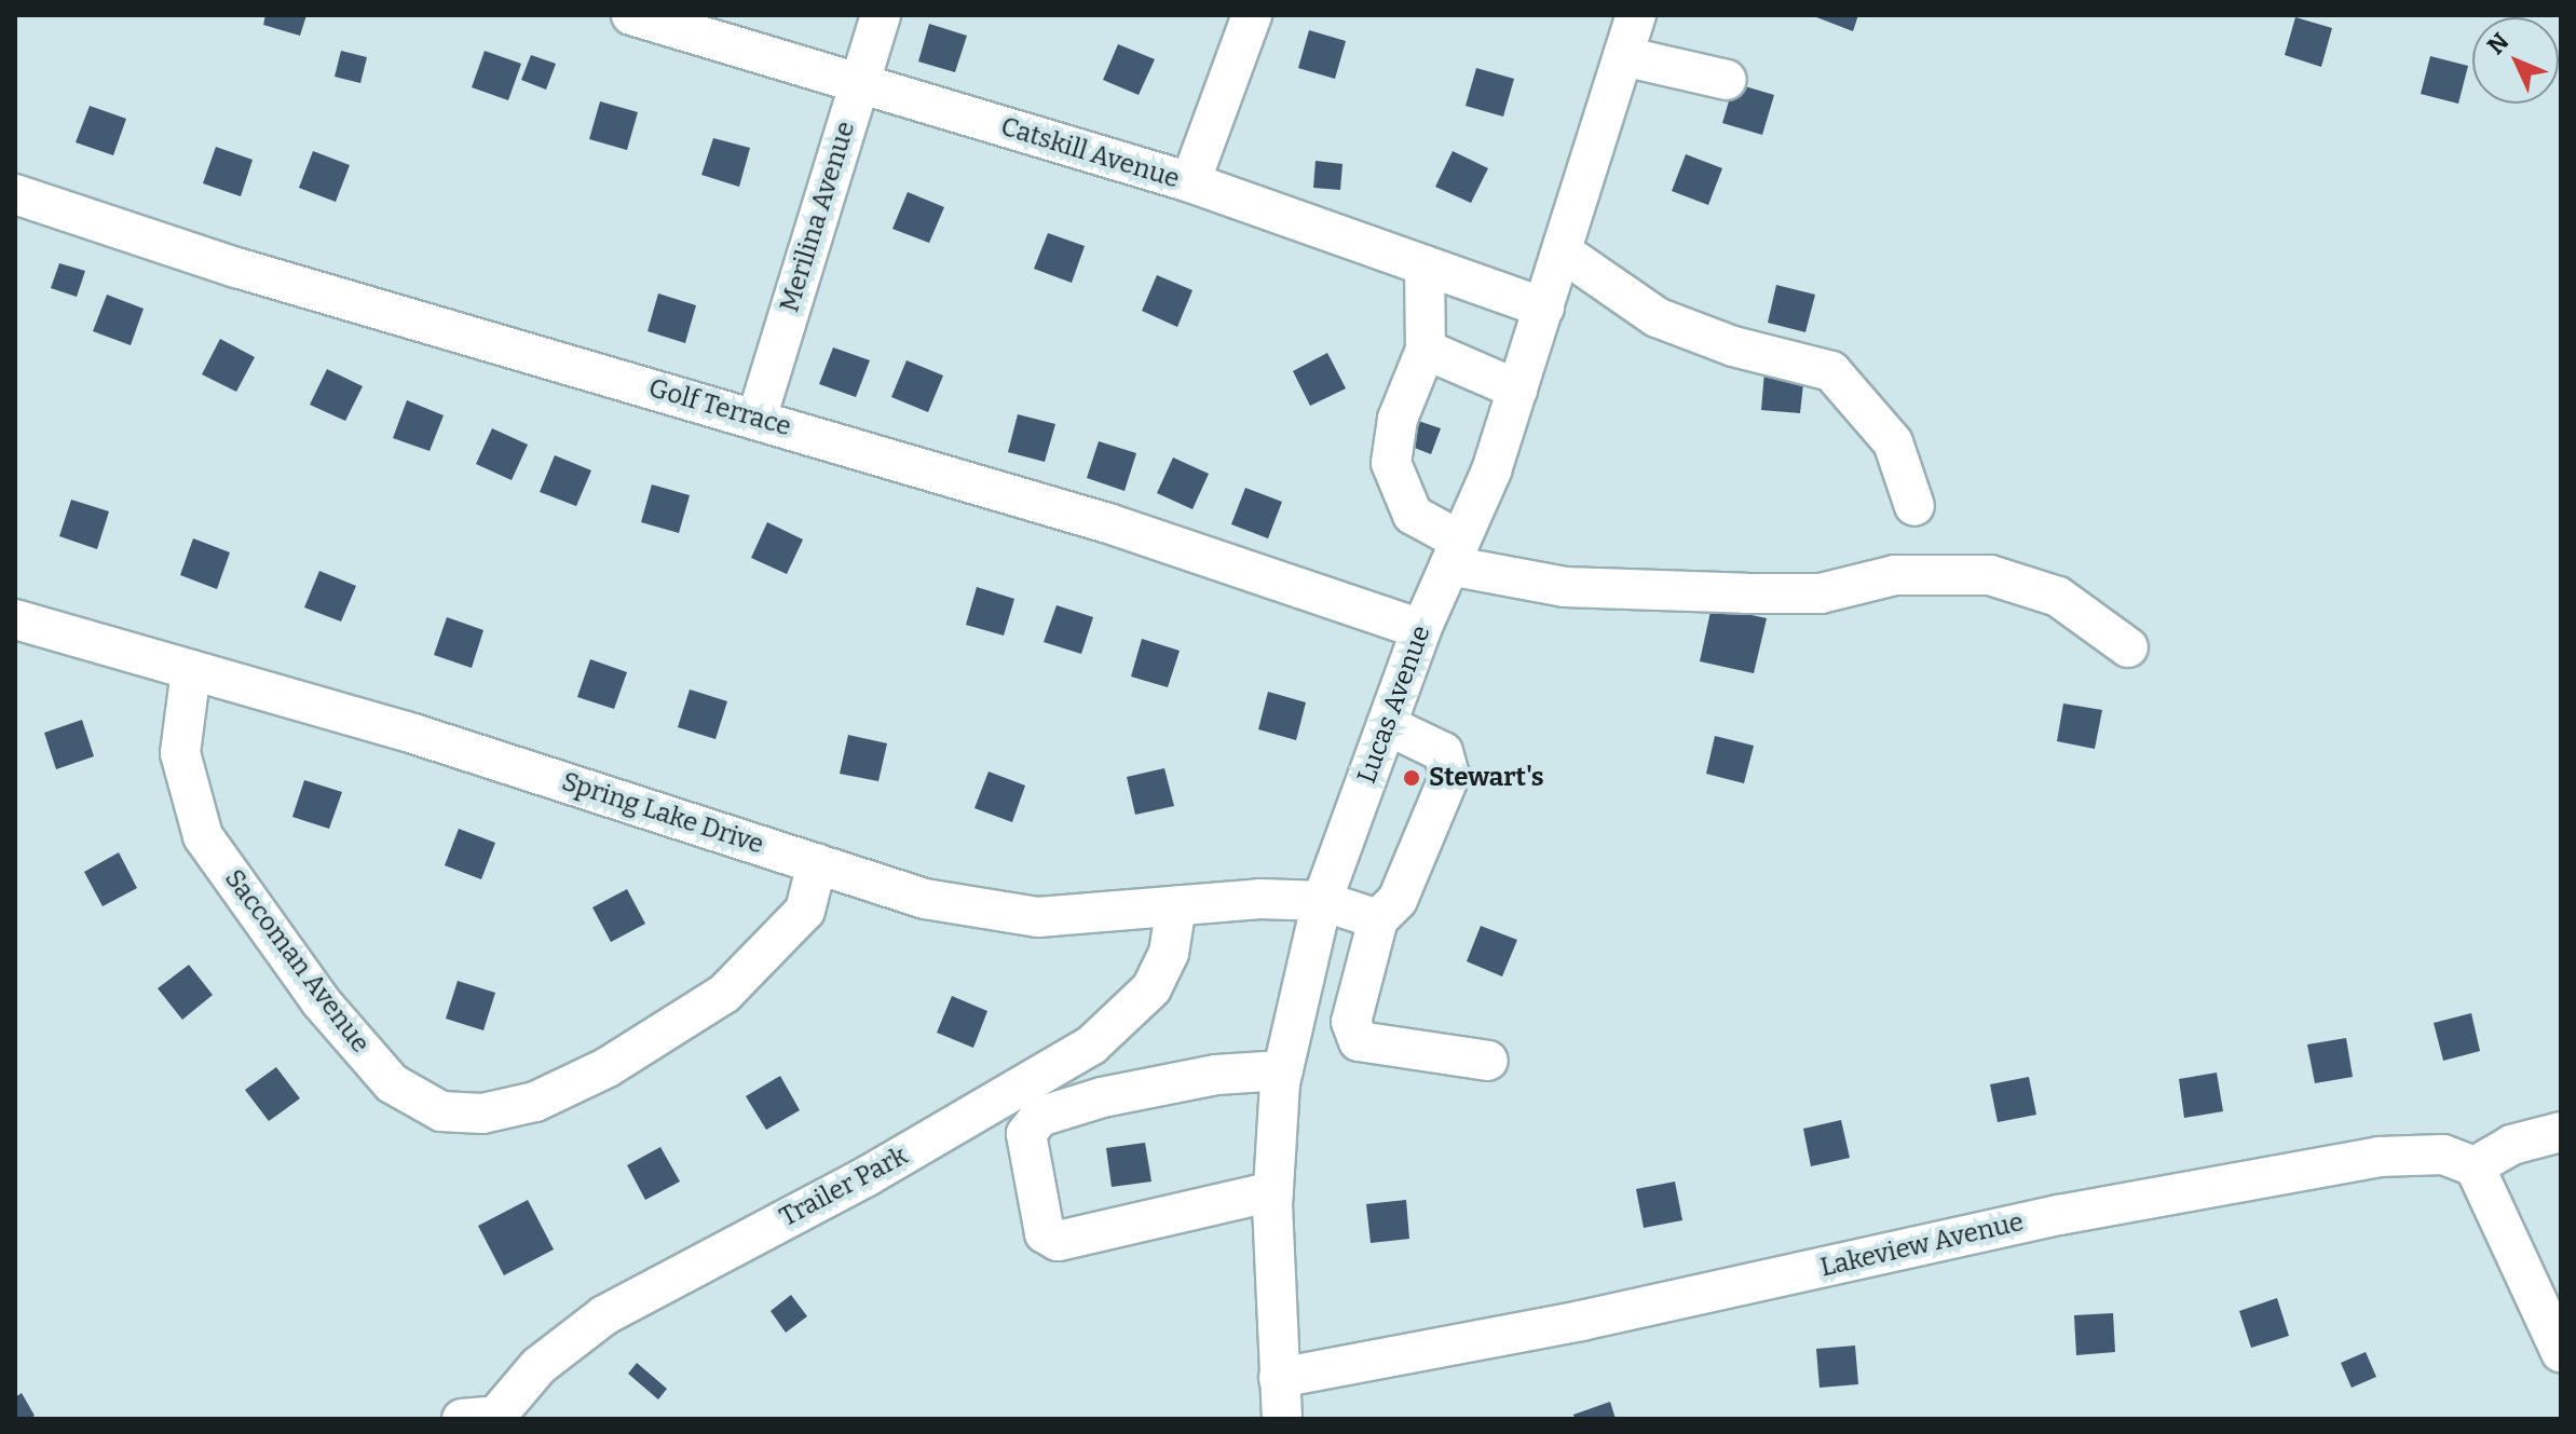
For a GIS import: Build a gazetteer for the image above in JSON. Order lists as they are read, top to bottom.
{
  "streets": {
    "street": [
      "Catskill Avenue",
      "Merilina Avenue",
      "Golf Terrace",
      "Lucas Avenue",
      "Spring Lake Drive",
      "Saccoman Avenue",
      "Trailer Park",
      "Lakeview Avenue"
    ]
  },
  "crossings": [
    ["Catskill Avenue", "Merilina Avenue"],
    ["Catskill Avenue", "Lucas Avenue"],
    ["Merilina Avenue", "Golf Terrace"],
    ["Golf Terrace", "Lucas Avenue"],
    ["Lucas Avenue", "Spring Lake Drive"],
    ["Lucas Avenue", "Lakeview Avenue"],
    ["Spring Lake Drive", "Saccoman Avenue"],
    ["Spring Lake Drive", "Trailer Park"]
  ],
  "places": ["Stewart's"],
  "north": "top left"
}
